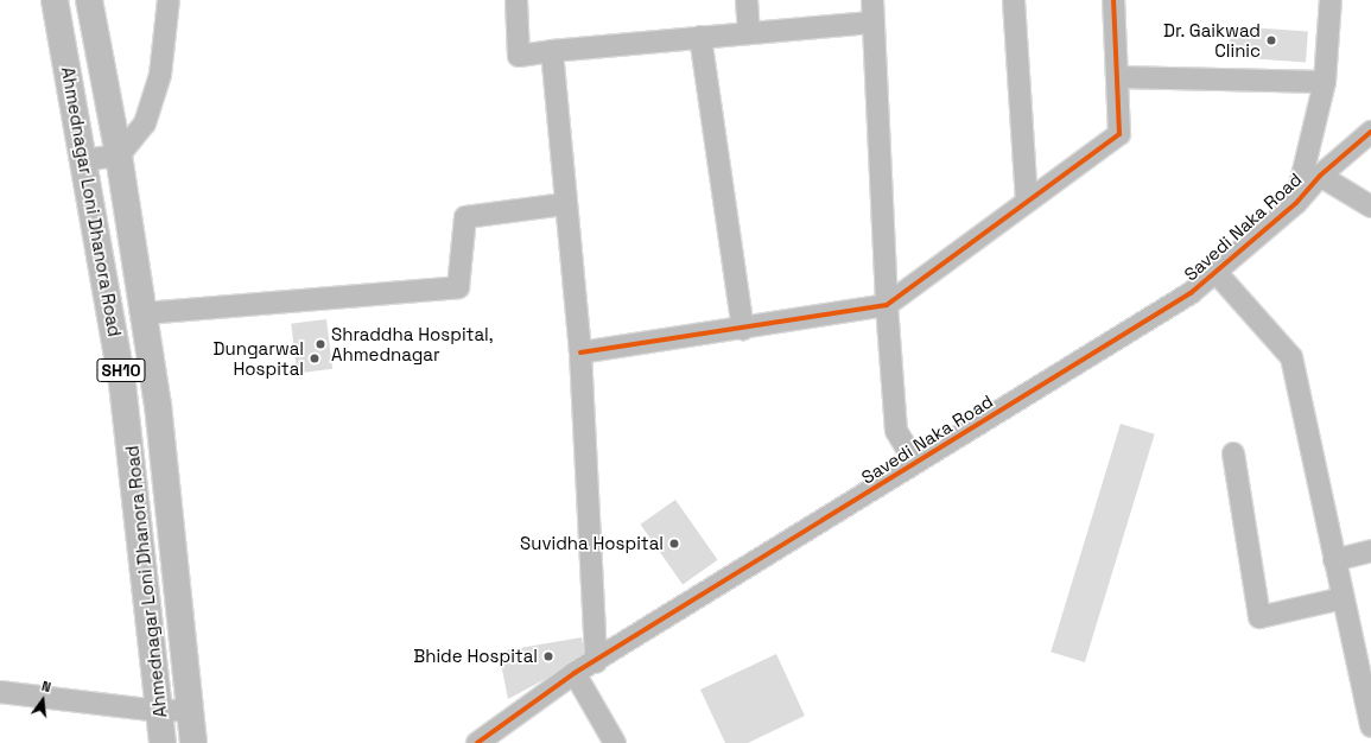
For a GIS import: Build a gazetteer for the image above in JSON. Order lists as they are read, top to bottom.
{
  "streets": {
    "main road": ["Ahmednagar Loni Dhanora Road", "SH10"],
    "street": ["Savedi Naka Road"]
  },
  "places": [
    "Dr. Gaikwad Clinic",
    "Shraddha Hospital, Ahmednagar",
    "Dungarwal Hospital",
    "Suvidha Hospital",
    "Bhide Hospital"
  ],
  "north": "top"
}
